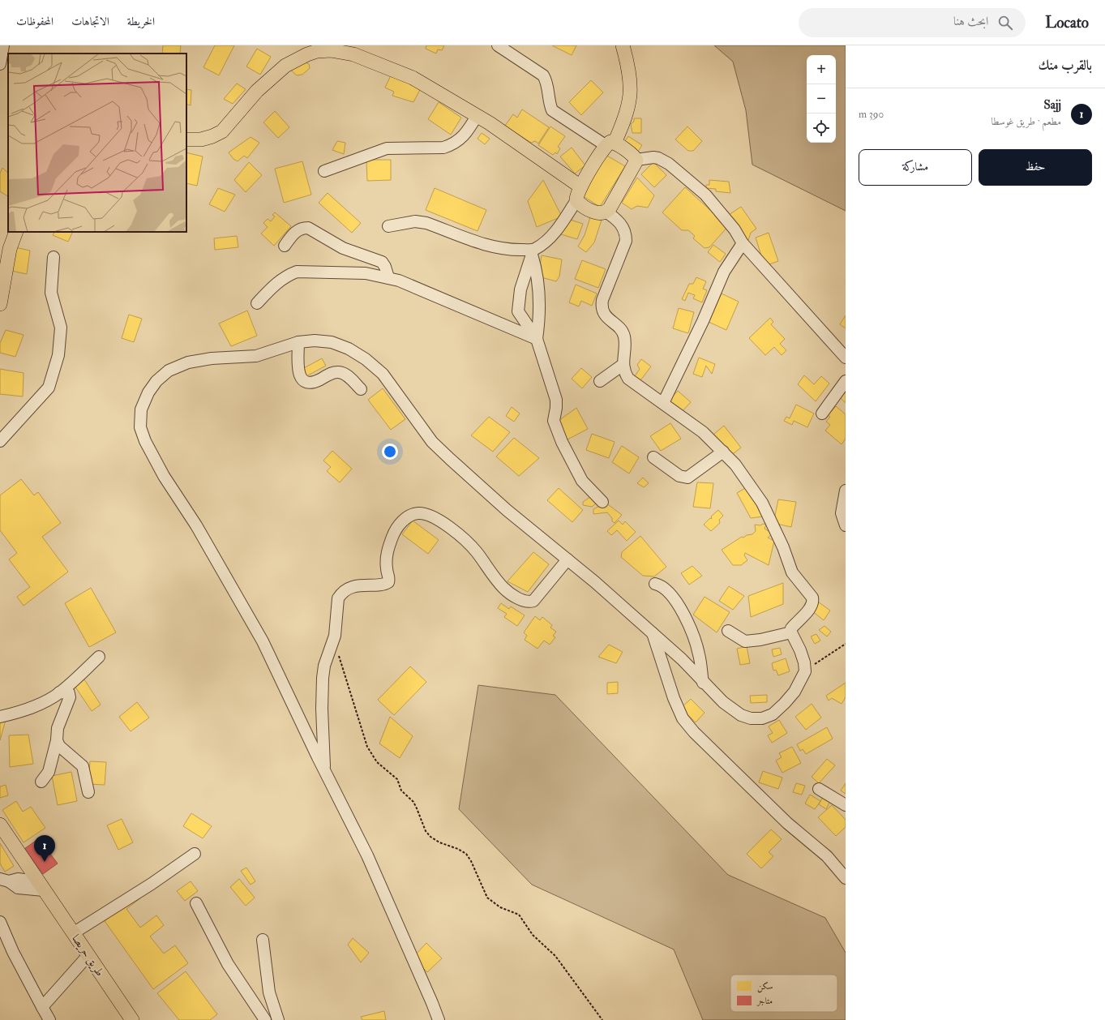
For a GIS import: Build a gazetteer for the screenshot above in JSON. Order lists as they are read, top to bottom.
{
  "streets": {
    "main road": ["طريق حريصا"]
  },
  "legend": ["سكن", "متاجر"],
  "page": {
    "header": "Locato",
    "search": "ابحث هنا",
    "nav": ["الخريطة", "الاتجاهات", "المحفوظات"],
    "heading": "بالقرب منك",
    "map_buttons": ["+", "−"],
    "list": [
      {
        "mark": "1",
        "name": "Sajj",
        "note": "مطعم · طريق غوسطا",
        "value": "390 m"
      }
    ],
    "buttons": ["حفظ", "مشاركة"],
    "pins": "1"
  }
}
